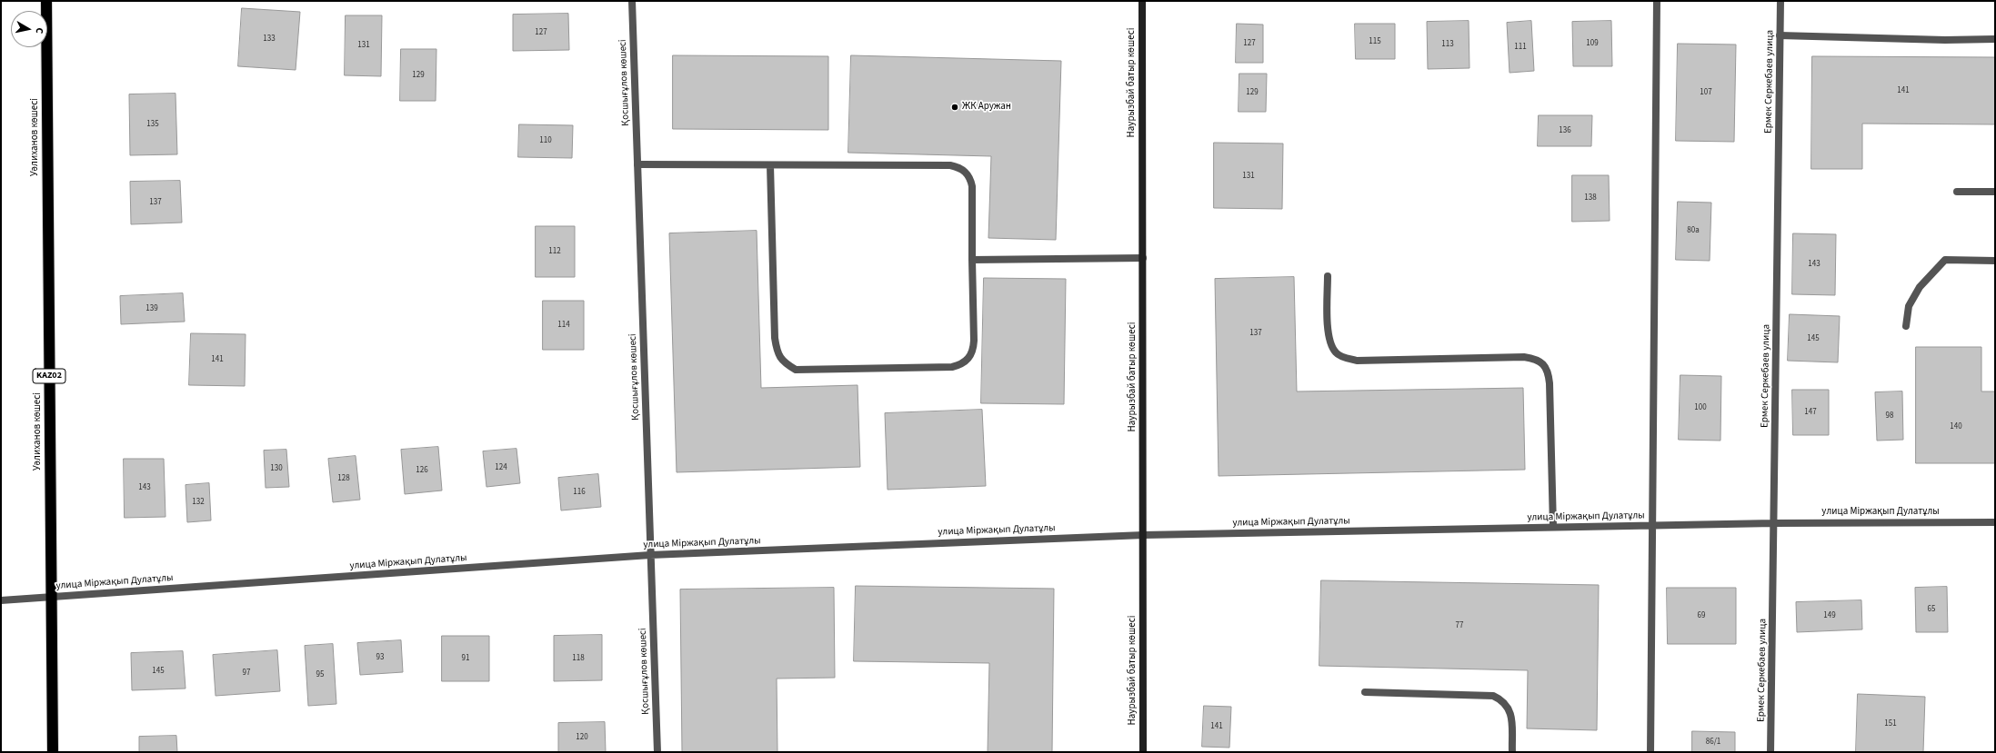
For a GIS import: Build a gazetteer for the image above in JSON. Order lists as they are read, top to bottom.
{
  "streets": {
    "highway": ["Уәлиханов көшесі", "KАZ02"],
    "street": [
      "Ермек Серкебаев улица",
      "Қосшығұлов көшесі",
      "Наурызбай батыр көшесі",
      "улица Міржақып Дулатұлы"
    ]
  },
  "crossings": [
    ["Ермек Серкебаев улица", "улица Міржақып Дулатұлы"],
    ["Қосшығұлов көшесі", "улица Міржақып Дулатұлы"],
    ["Наурызбай батыр көшесі", "улица Міржақып Дулатұлы"],
    ["Уәлиханов көшесі", "улица Міржақып Дулатұлы"]
  ],
  "places": ["ЖК Аружан"],
  "house_numbers": [
    "127",
    "133",
    "115",
    "127",
    "109",
    "113",
    "131",
    "111",
    "129",
    "141",
    "129",
    "107",
    "135",
    "136",
    "110",
    "131",
    "138",
    "137",
    "80а",
    "112",
    "143",
    "139",
    "114",
    "137",
    "145",
    "141",
    "100",
    "147",
    "98",
    "140",
    "124",
    "130",
    "126",
    "128",
    "143",
    "116",
    "132",
    "65",
    "69",
    "149",
    "77",
    "93",
    "91",
    "118",
    "145",
    "97",
    "95",
    "151",
    "141",
    "120",
    "86/1"
  ],
  "north": "right"
}
